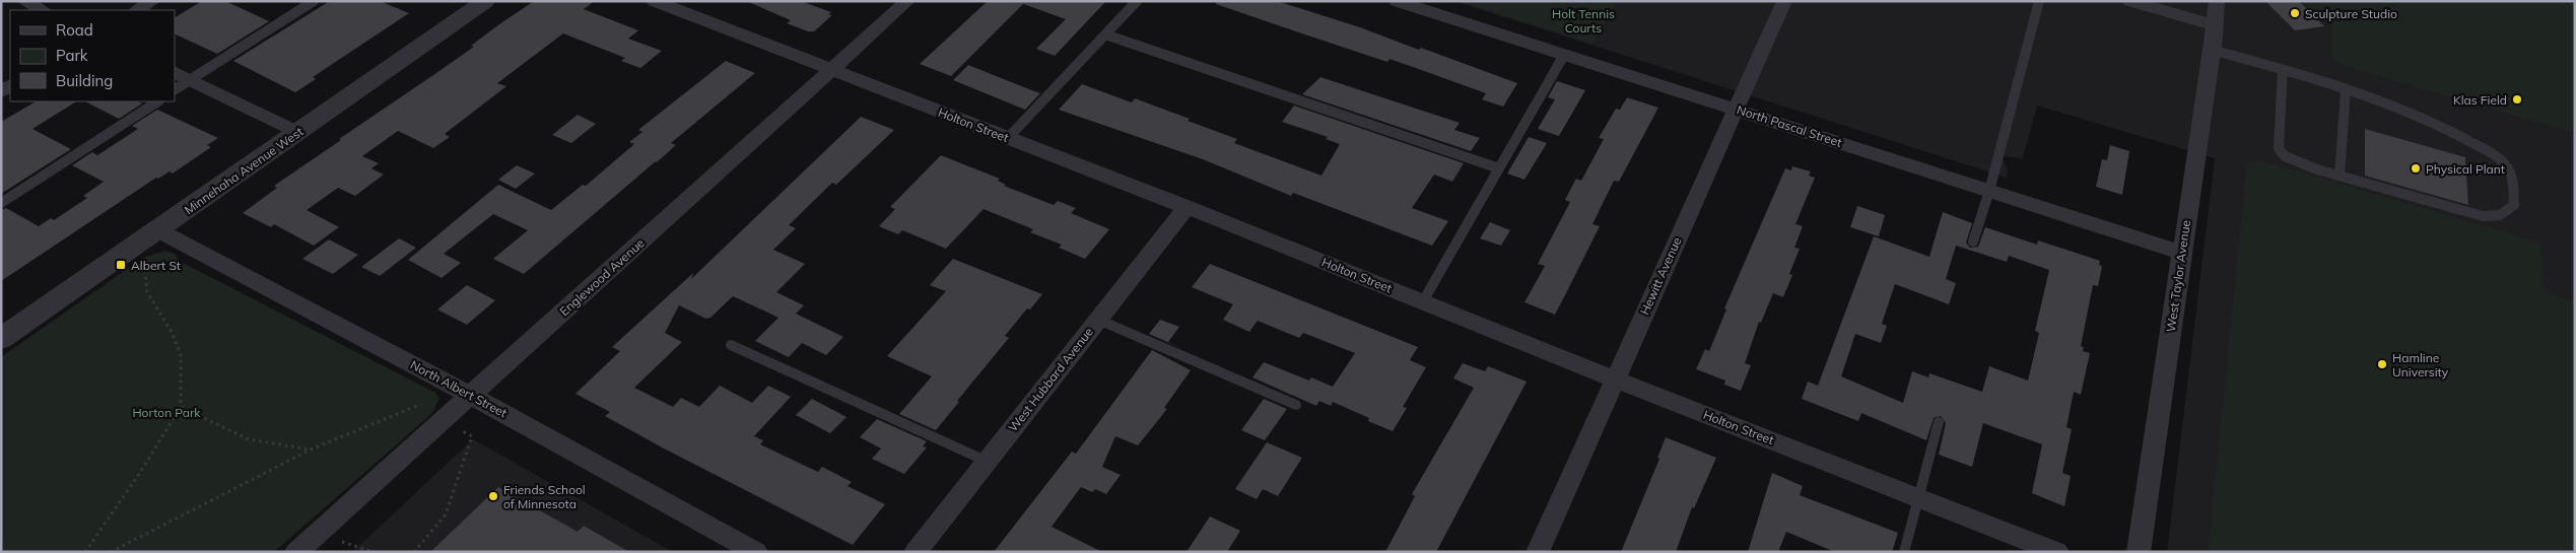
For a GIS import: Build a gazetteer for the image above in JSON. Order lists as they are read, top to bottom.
{
  "streets": {
    "street": [
      "Holton Street",
      "North Pascal Street",
      "Minnehaha Avenue West",
      "Hewitt Avenue",
      "West Taylor Avenue",
      "Englewood Avenue",
      "West Hubbard Avenue",
      "North Albert Street"
    ]
  },
  "crossings": [
    ["Holton Street", "Hewitt Avenue"],
    ["Holton Street", "Englewood Avenue"],
    ["Holton Street", "West Hubbard Avenue"],
    ["North Pascal Street", "Hewitt Avenue"],
    ["North Pascal Street", "West Taylor Avenue"],
    ["Minnehaha Avenue West", "North Albert Street"],
    ["Englewood Avenue", "North Albert Street"]
  ],
  "parks": ["Holt Tennis Courts", "Horton Park"],
  "places": {
    "other": [
      "Sculpture Studio",
      "Klas Field",
      "Physical Plant",
      "Hamline University",
      "Friends School of Minnesota"
    ],
    "transit": ["Albert St"]
  },
  "legend": ["Road", "Park", "Building"]
}
